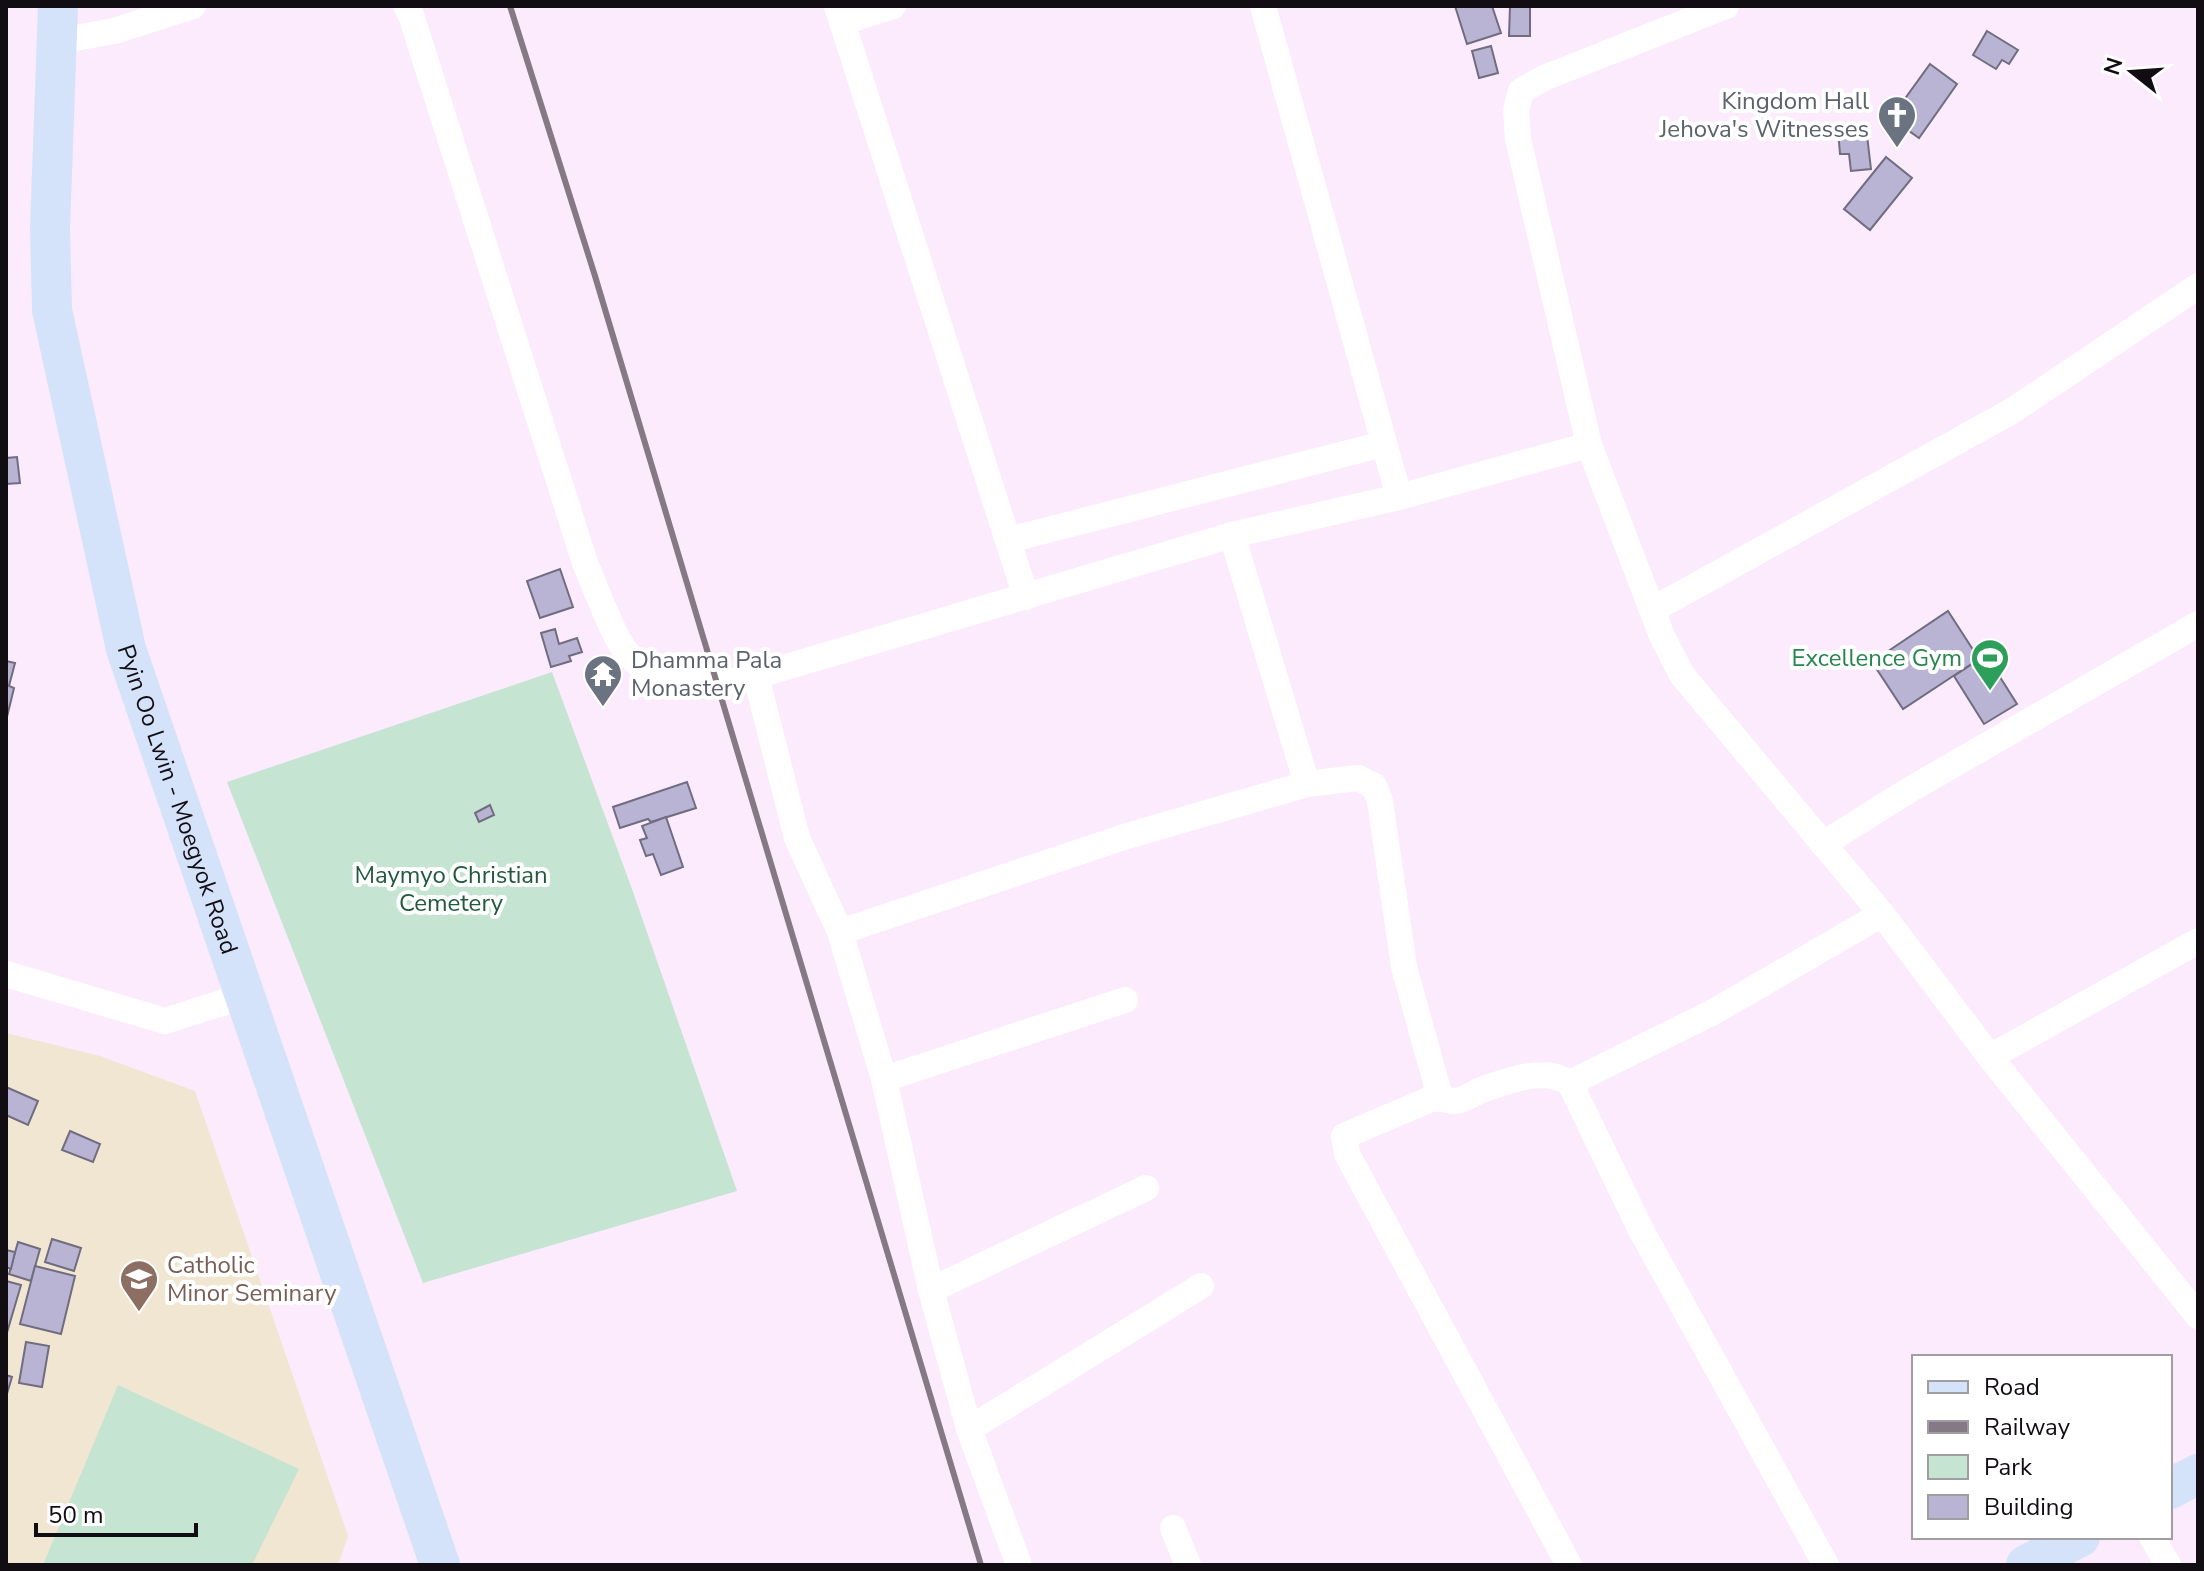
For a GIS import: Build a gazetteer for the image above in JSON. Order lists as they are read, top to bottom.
{
  "streets": {
    "main road": ["Pyin Oo Lwin - Moegyok Road"]
  },
  "parks": ["Maymyo Christian Cemetery"],
  "places": {
    "church": ["Kingdom Hall Jehova's Witnesses"],
    "sports": ["Excellence Gym"],
    "temple": ["Dhamma Pala Monastery"],
    "school or university": ["Catholic Minor Seminary"]
  },
  "legend": [
    "Road",
    "Railway",
    "Park",
    "Building"
  ],
  "scale_bar": "50 m",
  "north": "left"
}
